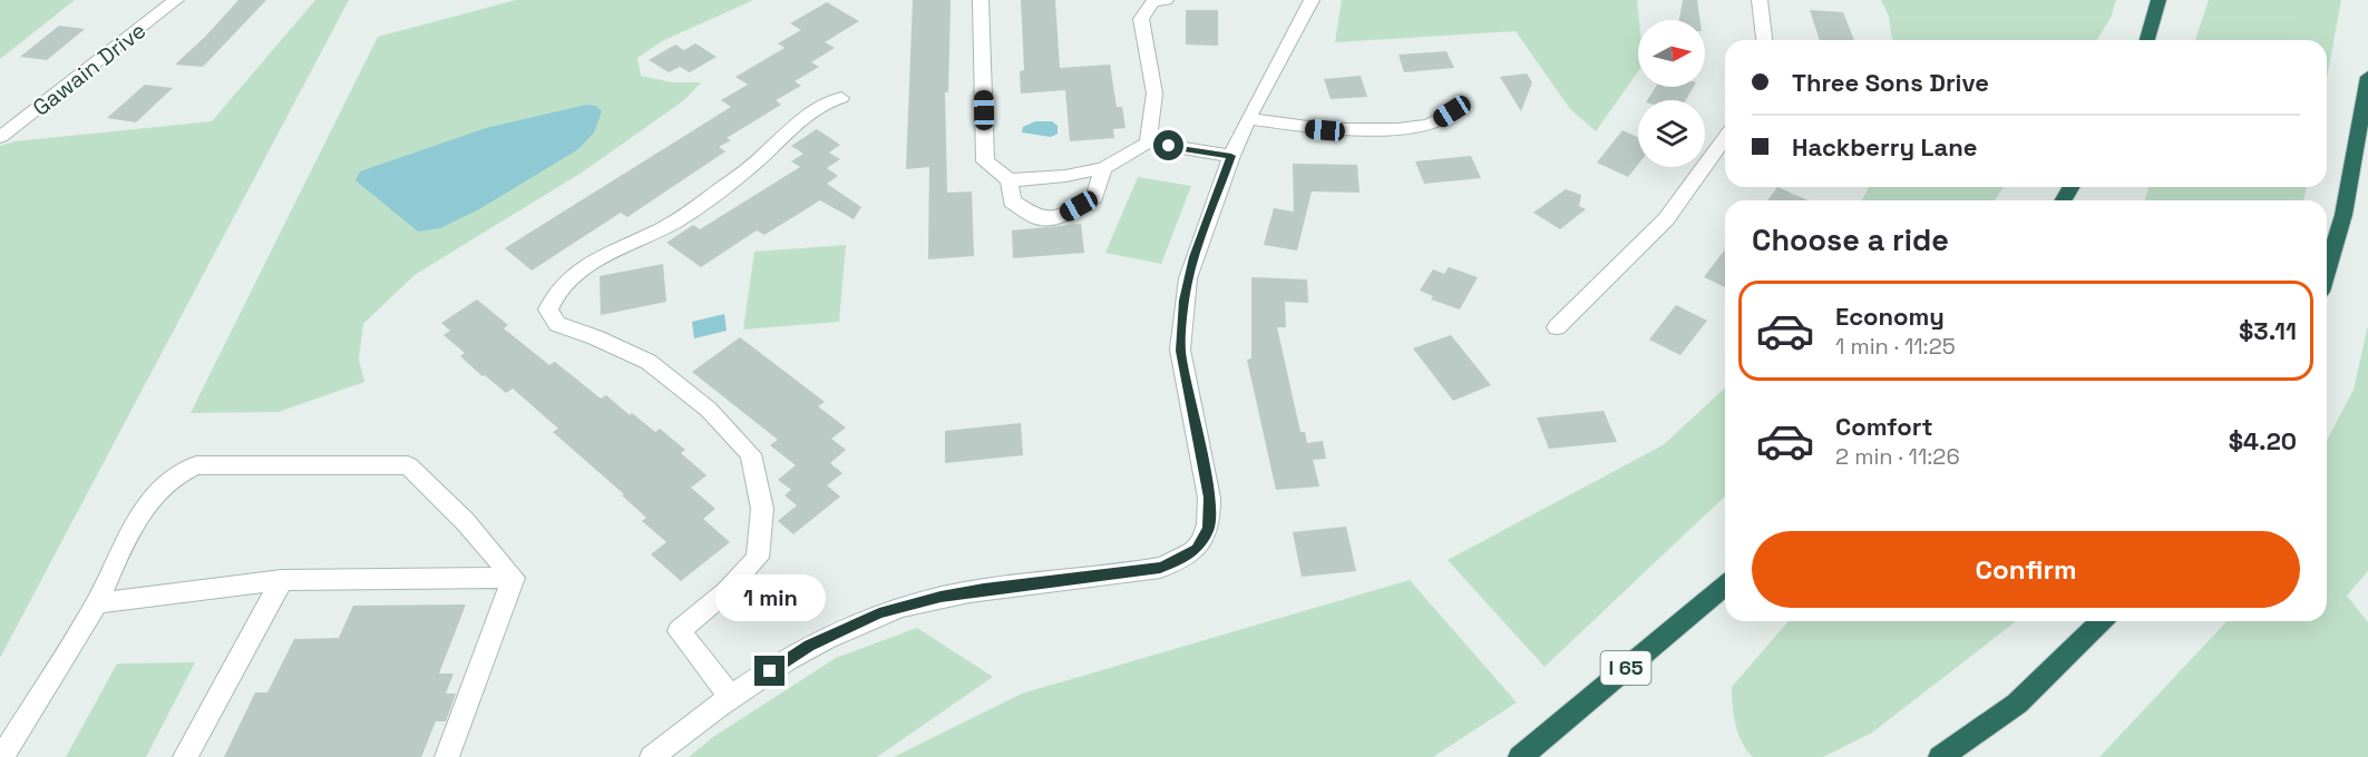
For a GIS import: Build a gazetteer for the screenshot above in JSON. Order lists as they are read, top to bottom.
{
  "streets": {
    "highway": ["I 65"],
    "street": ["Gawain Drive"]
  },
  "north": "right",
  "page": {
    "banner": ["Three Sons Drive", "Hackberry Lane"],
    "heading": "Choose a ride",
    "list": [
      {
        "name": "Economy",
        "note": "1 min · 11:25",
        "value": "$3.11"
      },
      {
        "name": "Comfort",
        "note": "2 min · 11:26",
        "value": "$4.20"
      }
    ],
    "buttons": "Confirm",
    "bubble": "1 min"
  }
}
